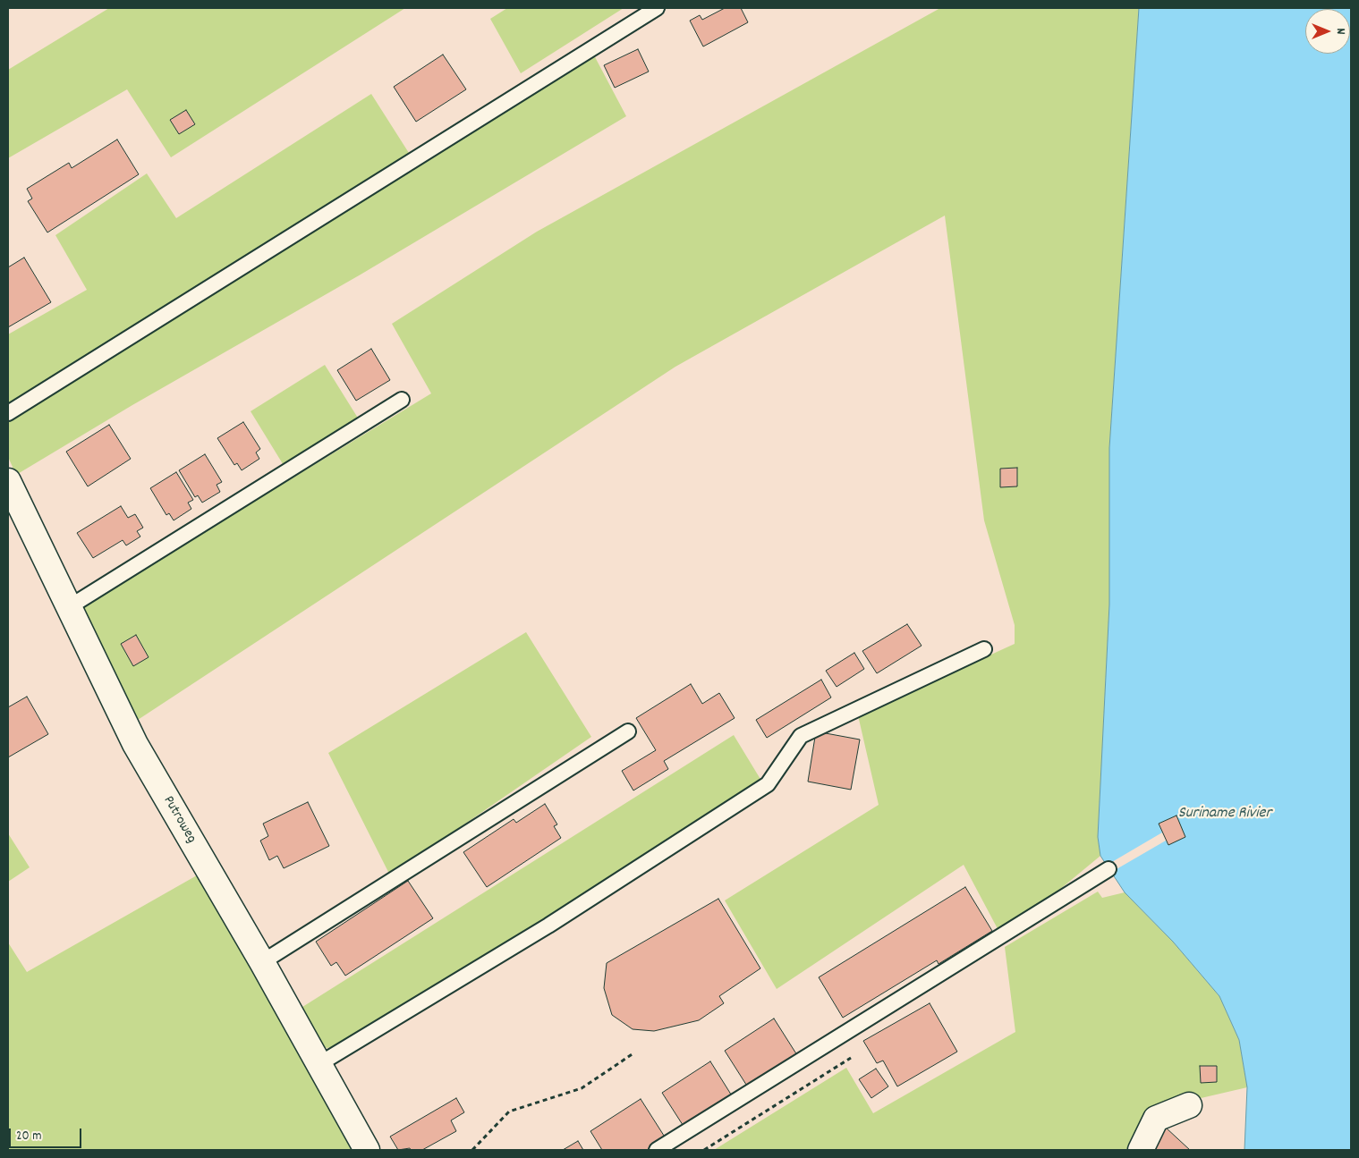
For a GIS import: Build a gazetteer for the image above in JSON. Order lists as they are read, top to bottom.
{
  "streets": {
    "street": ["Putroweg"]
  },
  "water": ["Suriname Rivier"],
  "scale_bar": "20 m",
  "north": "right"
}
